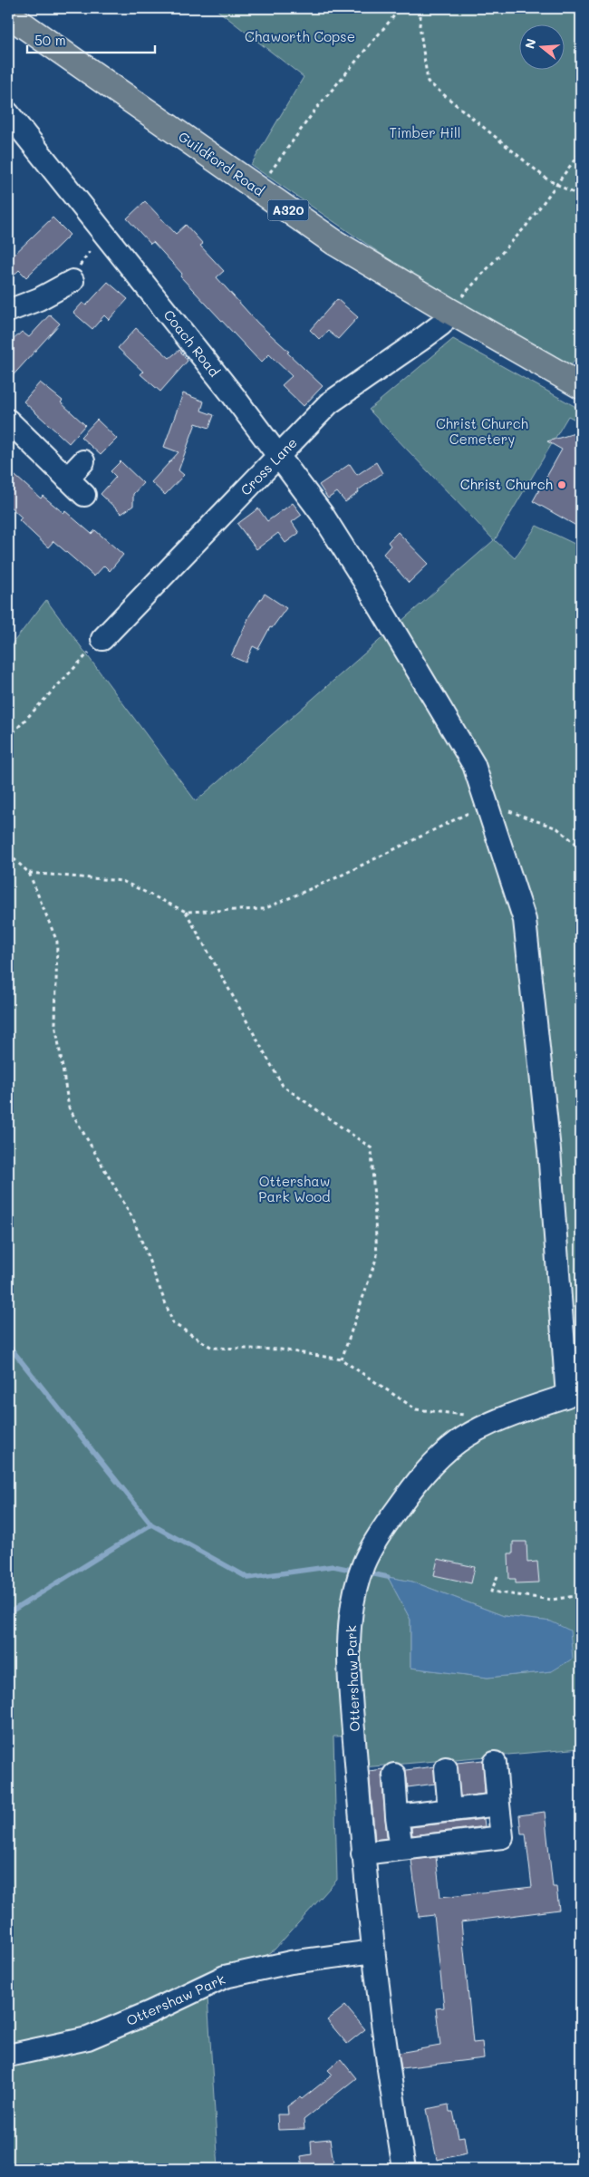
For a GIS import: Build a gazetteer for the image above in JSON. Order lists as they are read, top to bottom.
{
  "streets": {
    "main road": ["Guildford Road", "A320"],
    "street": ["Coach Road", "Cross Lane", "Ottershaw Park"]
  },
  "crossings": [
    ["Guildford Road", "Cross Lane"],
    ["Coach Road", "Cross Lane"],
    ["Coach Road", "Ottershaw Park"]
  ],
  "parks": [
    "Chaworth Copse",
    "Timber Hill",
    "Christ Church Cemetery",
    "Ottershaw Park Wood"
  ],
  "places": ["Christ Church"],
  "scale_bar": "50 m",
  "north": "left"
}
